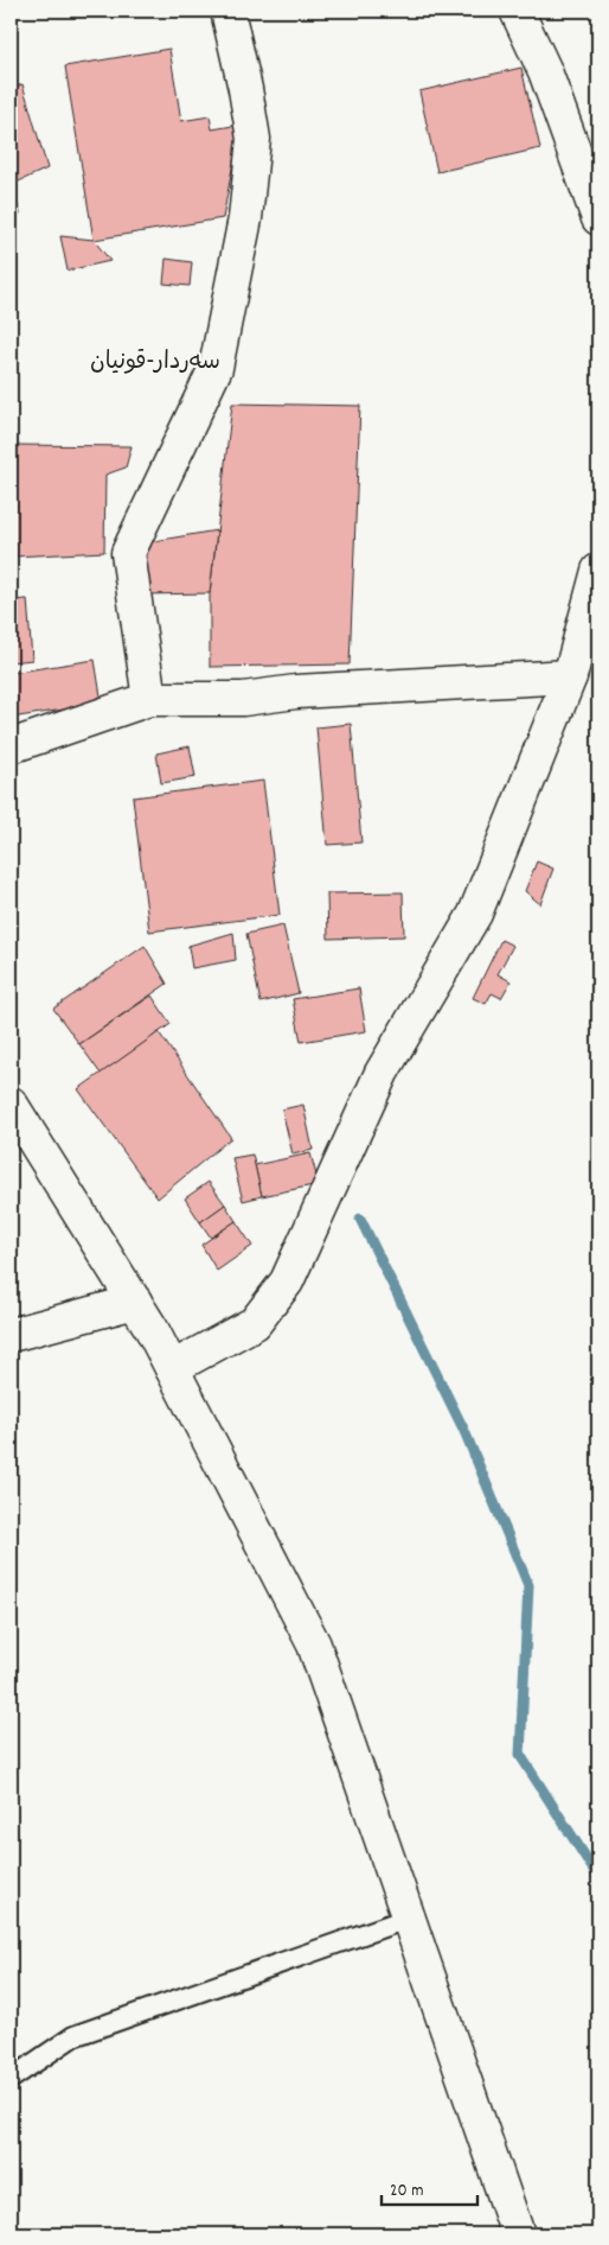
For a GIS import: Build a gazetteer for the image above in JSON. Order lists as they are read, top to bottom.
{
  "districts": ["سه‌ردار-قونیان"],
  "scale_bar": "20 m"
}
